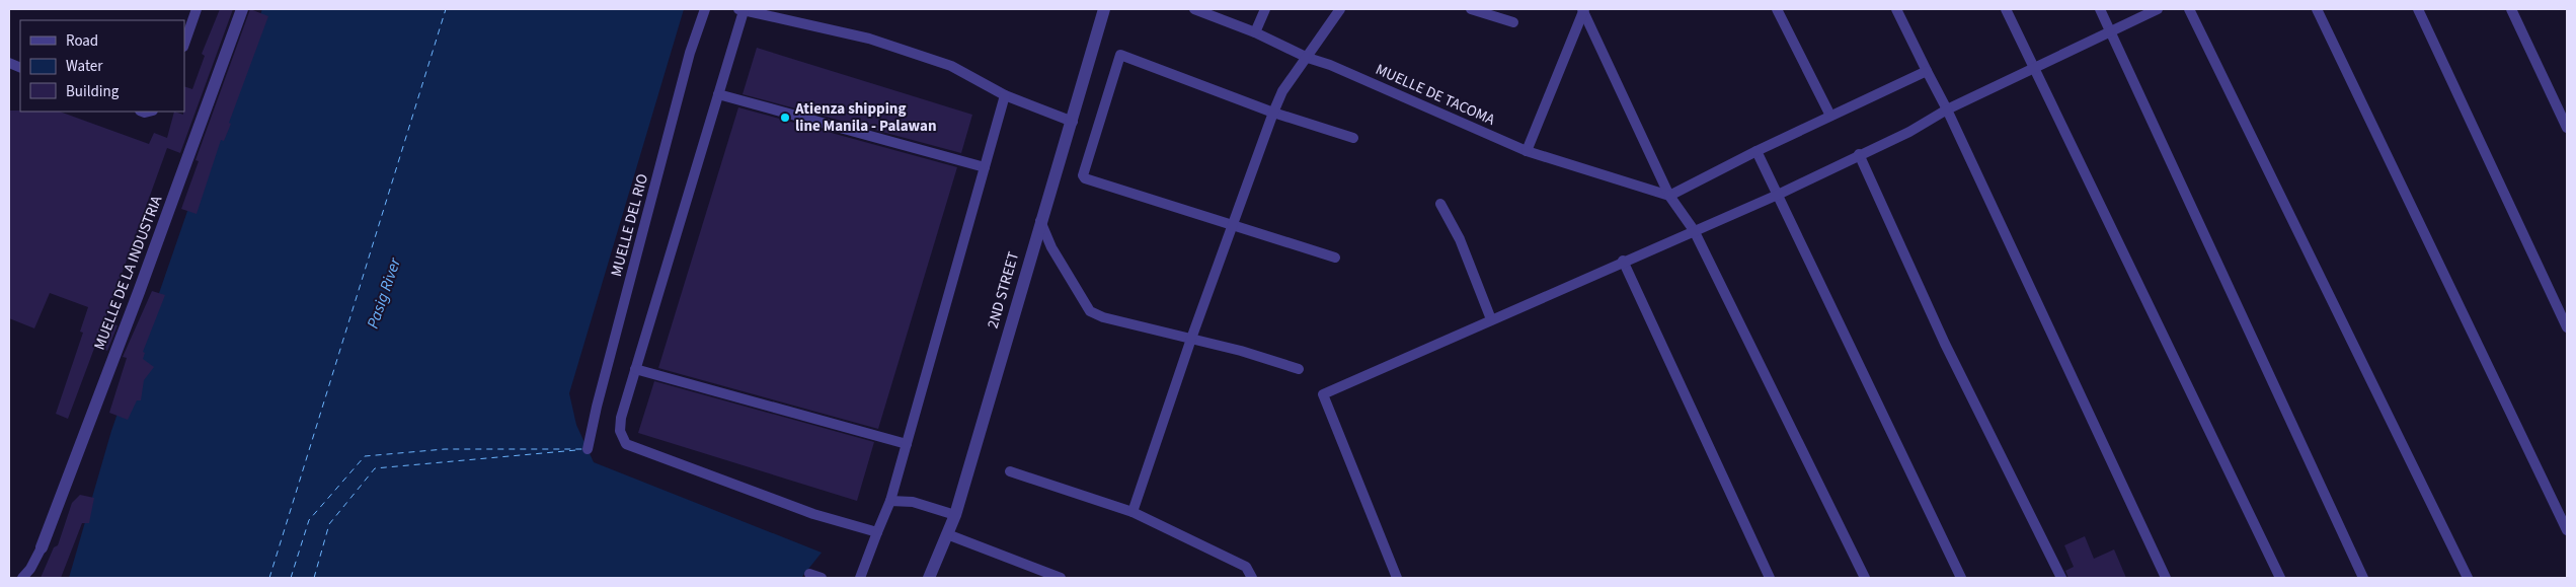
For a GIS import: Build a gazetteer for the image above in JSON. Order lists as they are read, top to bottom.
{
  "streets": {
    "street": ["MUELLE DE LA INDUSTRIA", "2ND STREET"],
    "lane": ["MUELLE DE TACOMA", "MUELLE DEL RIO"]
  },
  "water": ["Pasig River"],
  "places": ["Atienza shipping line Manila - Palawan"],
  "legend": ["Road", "Water", "Building"]
}
